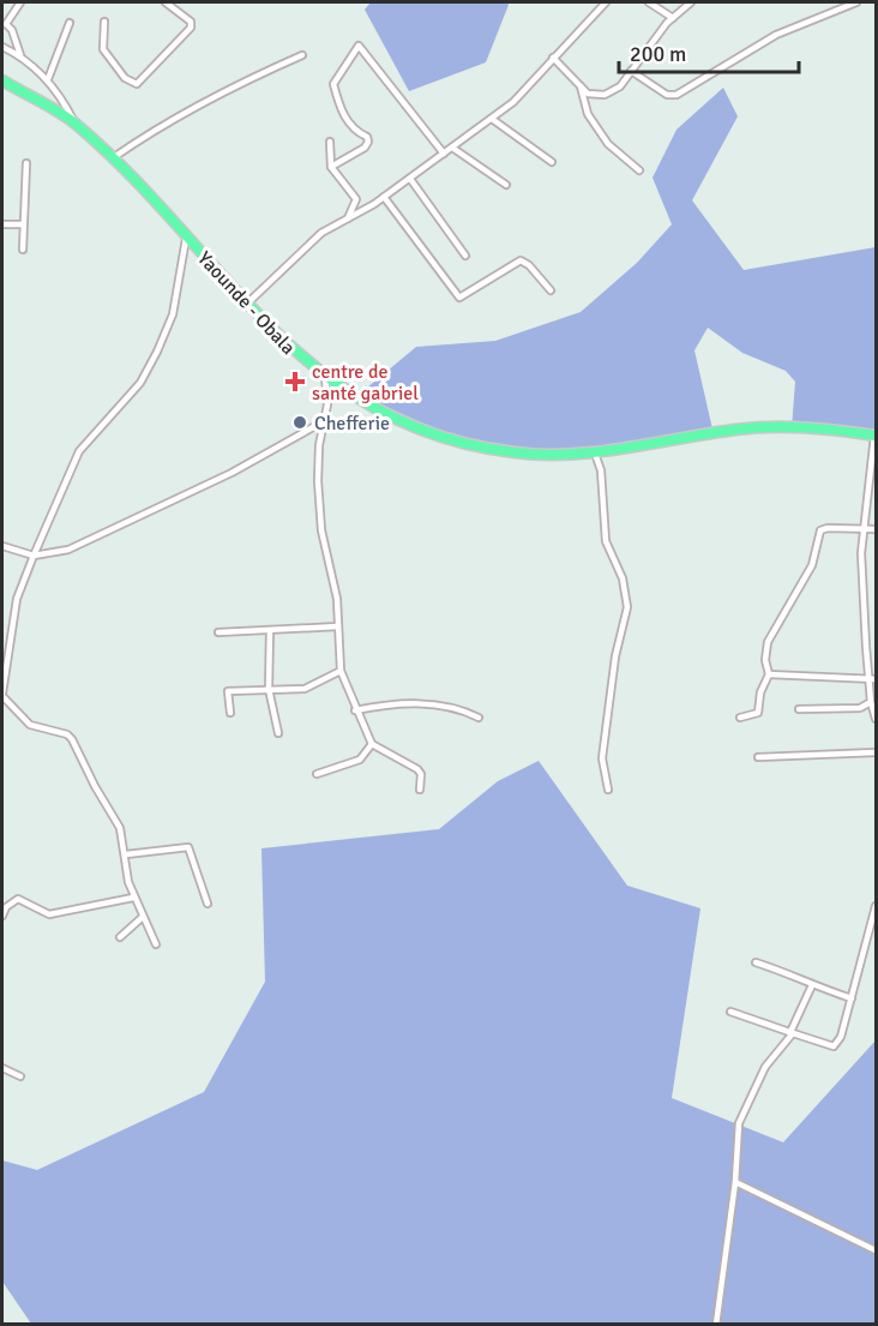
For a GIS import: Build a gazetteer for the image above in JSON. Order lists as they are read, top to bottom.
{
  "streets": {
    "highway": ["Yaounde - Obala"]
  },
  "places": {
    "health": ["centre de santé gabriel"],
    "other": ["Chefferie"]
  },
  "scale_bar": "200 m"
}
